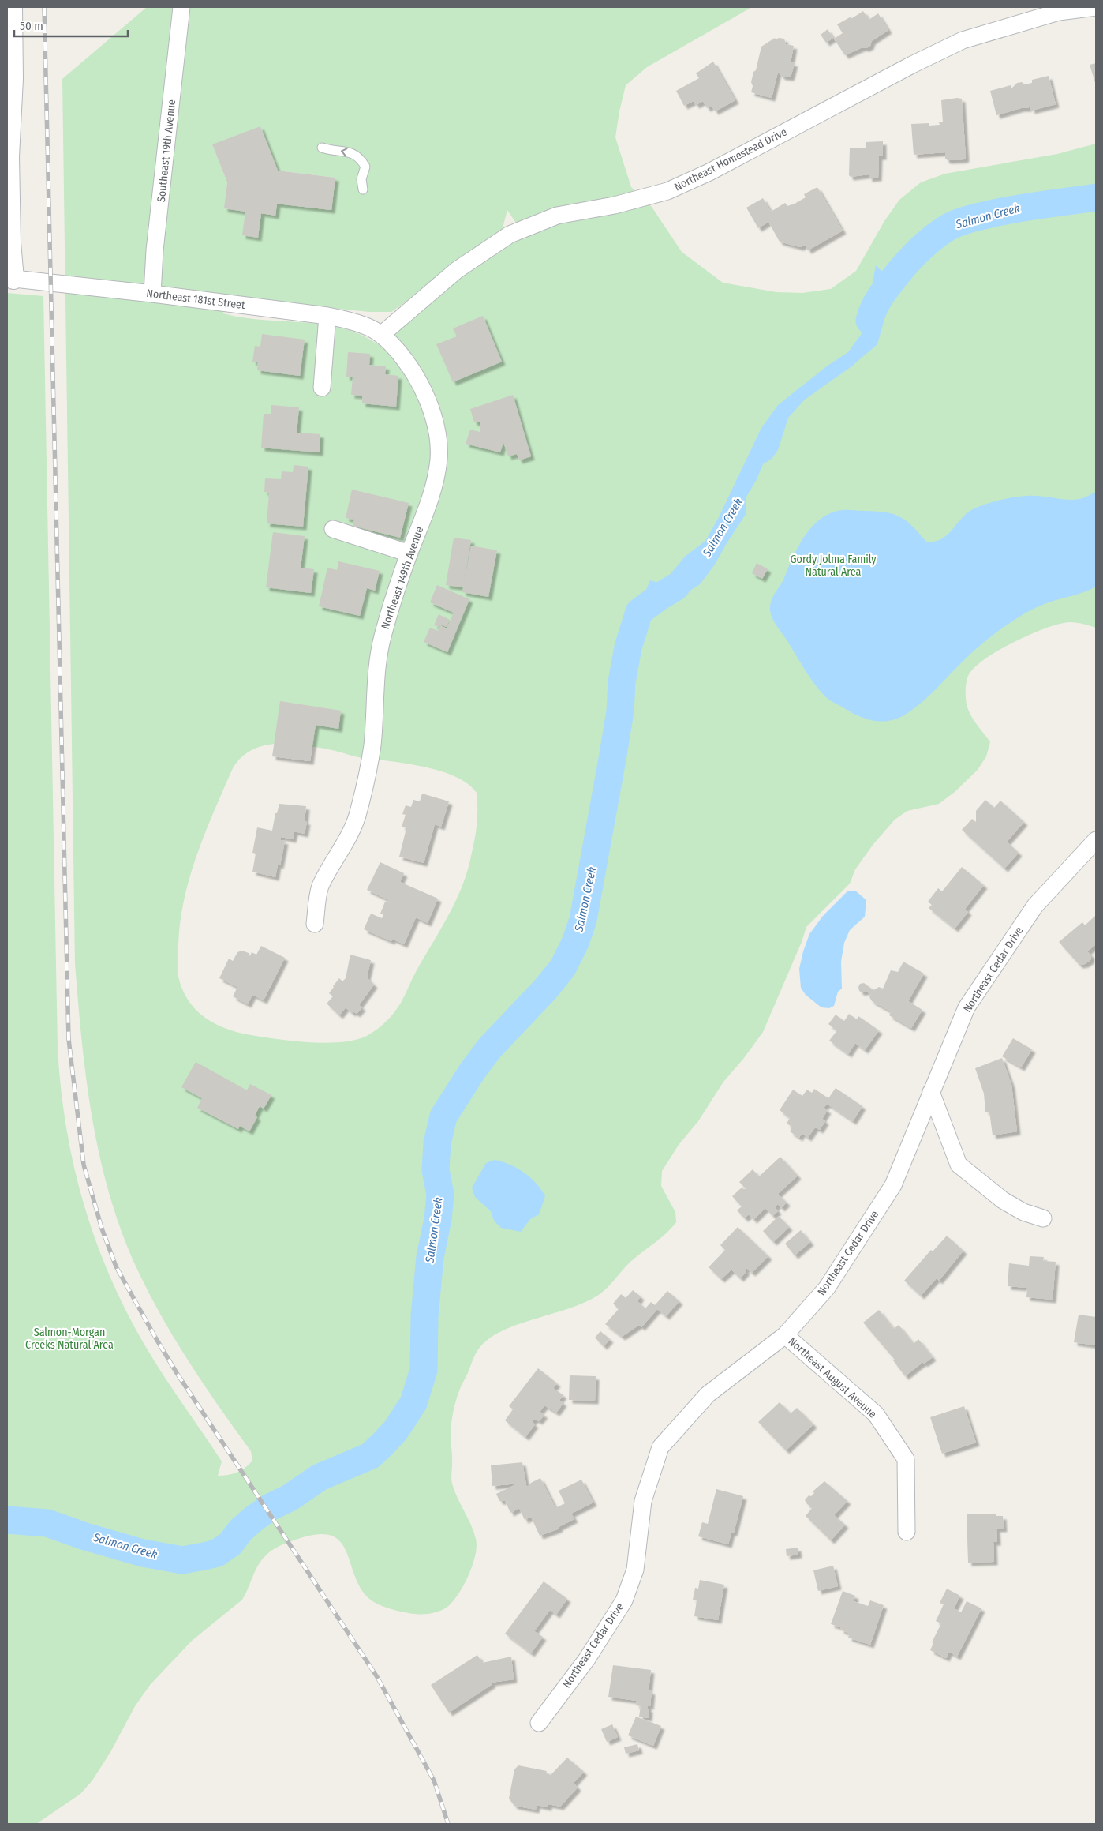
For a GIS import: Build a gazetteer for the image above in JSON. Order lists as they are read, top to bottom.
{
  "streets": {
    "street": [
      "Southeast 19th Avenue",
      "Northeast Homestead Drive",
      "Northeast 181st Street",
      "Northeast 149th Avenue",
      "Northeast Cedar Drive",
      "Northeast August Avenue"
    ]
  },
  "crossings": [
    ["Southeast 19th Avenue", "Northeast 181st Street"],
    ["Northeast Homestead Drive", "Northeast 181st Street"],
    ["Northeast Homestead Drive", "Northeast 149th Avenue"],
    ["Northeast 181st Street", "Northeast 149th Avenue"],
    ["Northeast Cedar Drive", "Northeast August Avenue"]
  ],
  "water": ["Salmon Creek"],
  "parks": ["Gordy Jolma Family Natural Area", "Salmon-Morgan Creeks Natural Area"],
  "scale_bar": "50 m"
}
